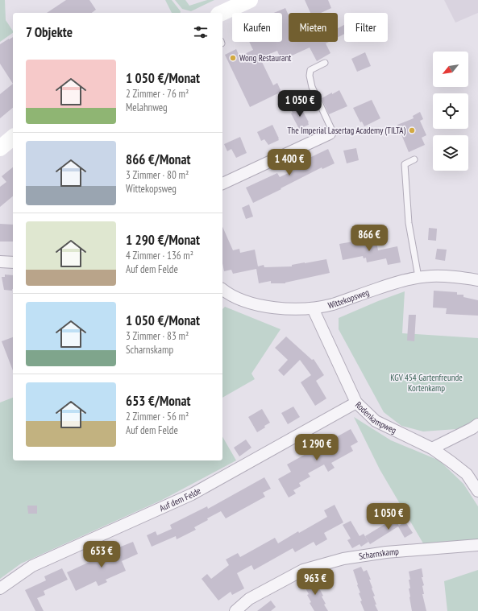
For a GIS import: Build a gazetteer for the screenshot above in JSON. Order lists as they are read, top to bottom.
{
  "streets": {
    "street": [
      "Wittekopsweg",
      "Rodenkampweg",
      "Auf dem Felde",
      "Scharnskamp"
    ]
  },
  "crossings": [
    ["Wittekopsweg", "Rodenkampweg"],
    ["Rodenkampweg", "Auf dem Felde"]
  ],
  "parks": ["KGV 454 Gartenfreunde Kortenkamp"],
  "places": ["Wong Restaurant", "The Imperial Lasertag Academy (TILTA)"],
  "north": "bottom left",
  "page": {
    "chip": ["Kaufen", "Mieten", "Filter"],
    "heading": "7 Objekte",
    "list": [
      {
        "name": "1 050 €/Monat",
        "note": "2 Zimmer · 76 m² · Melahnweg"
      },
      {
        "name": "866 €/Monat",
        "note": "3 Zimmer · 80 m² · Wittekopsweg"
      },
      {
        "name": "1 290 €/Monat",
        "note": "4 Zimmer · 136 m² · Auf dem Felde"
      },
      {
        "name": "1 050 €/Monat",
        "note": "3 Zimmer · 83 m² · Scharnskamp"
      },
      {
        "name": "653 €/Monat",
        "note": "2 Zimmer · 56 m² · Auf dem Felde"
      }
    ],
    "price": [
      "1 050 €",
      "1 400 €",
      "866 €",
      "1 290 €",
      "1 050 €",
      "653 €",
      "963 €"
    ]
  }
}
